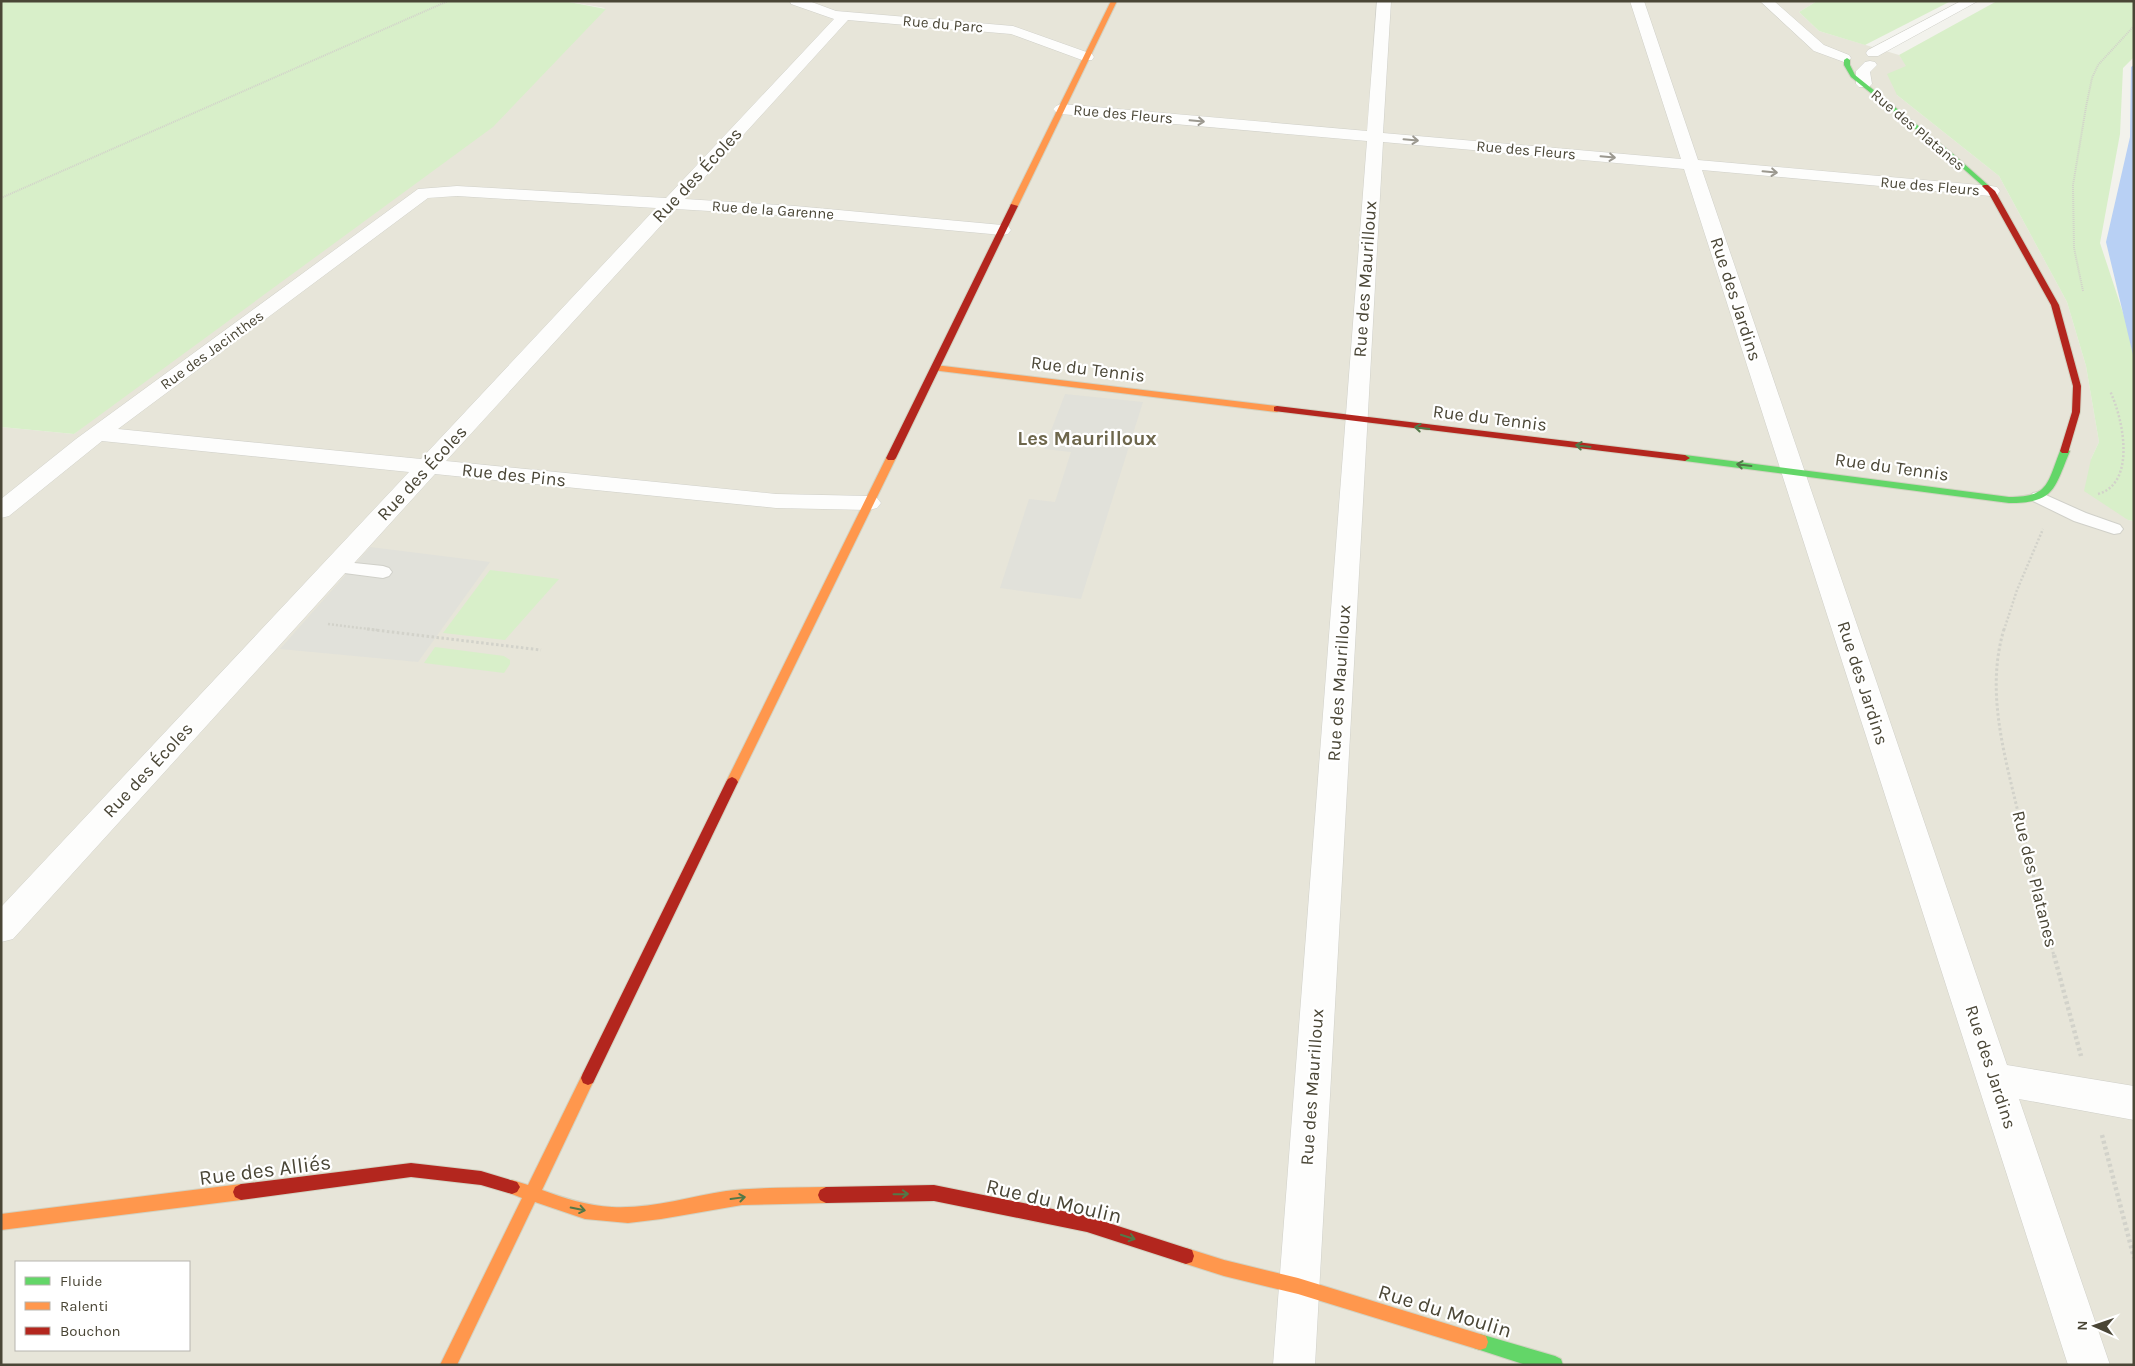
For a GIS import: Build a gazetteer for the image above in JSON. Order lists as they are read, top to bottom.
{
  "streets": {
    "street": [
      "Rue du Parc",
      "Rue des Fleurs",
      "Rue des Platanes",
      "Rue des Écoles",
      "Rue de la Garenne",
      "Rue des Maurilloux",
      "Rue des Jardins",
      "Rue des Jacinthes",
      "Rue du Tennis",
      "Rue des Pins",
      "Rue des Alliés",
      "Rue du Moulin"
    ]
  },
  "crossings": [
    ["Rue du Parc", "Rue des Écoles"],
    ["Rue des Fleurs", "Rue des Platanes"],
    ["Rue des Fleurs", "Rue des Maurilloux"],
    ["Rue des Fleurs", "Rue des Jardins"],
    ["Rue des Platanes", "Rue du Tennis"],
    ["Rue des Écoles", "Rue de la Garenne"],
    ["Rue des Écoles", "Rue des Pins"],
    ["Rue de la Garenne", "Rue des Jacinthes"],
    ["Rue des Maurilloux", "Rue du Tennis"],
    ["Rue des Maurilloux", "Rue du Moulin"],
    ["Rue des Jardins", "Rue du Tennis"],
    ["Rue des Jacinthes", "Rue des Pins"],
    ["Rue des Alliés", "Rue du Moulin"]
  ],
  "one_way": ["Rue des Fleurs", "Rue du Tennis", "Rue du Moulin"],
  "districts": ["Les Maurilloux"],
  "legend": ["Fluide", "Ralenti", "Bouchon"],
  "north": "left"
}
